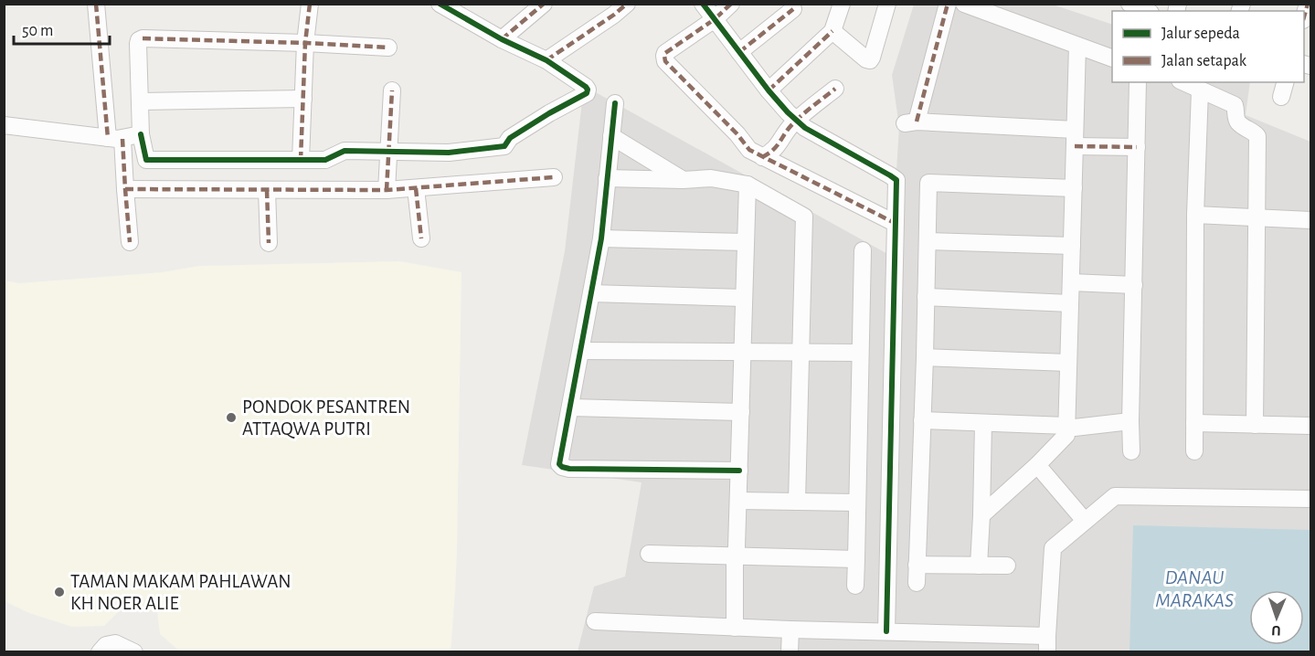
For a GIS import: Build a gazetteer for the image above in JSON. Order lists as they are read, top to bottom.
{
  "water": ["DANAU MARAKAS"],
  "places": ["PONDOK PESANTREN ATTAQWA PUTRI", "TAMAN MAKAM PAHLAWAN KH NOER ALIE"],
  "legend": ["Jalur sepeda", "Jalan setapak"],
  "scale_bar": "50 m",
  "north": "bottom"
}
